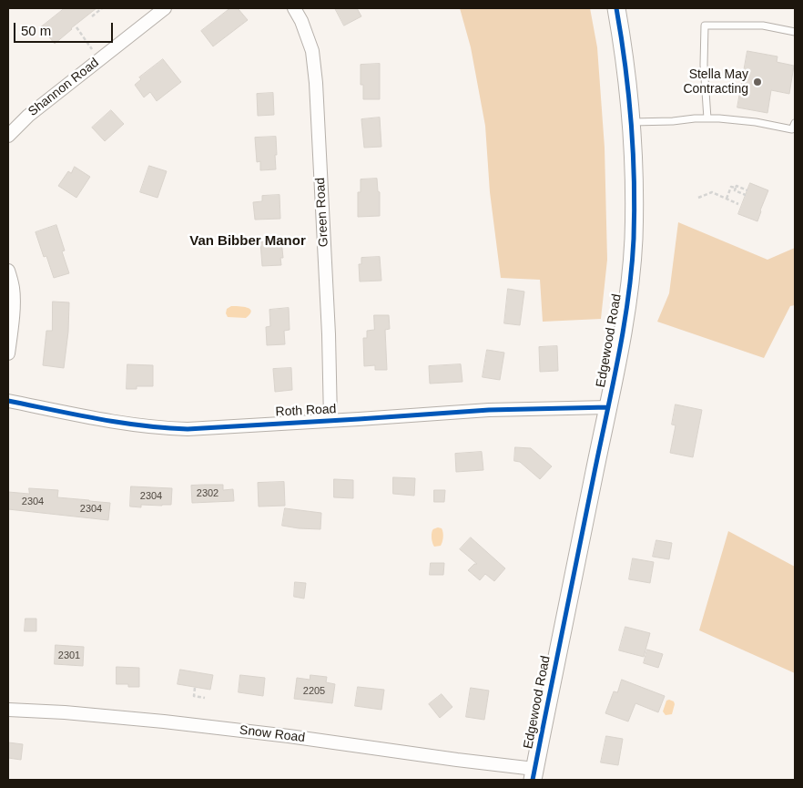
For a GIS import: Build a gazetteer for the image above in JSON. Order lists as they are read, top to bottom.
{
  "streets": {
    "street": [
      "Shannon Road",
      "Green Road",
      "Edgewood Road",
      "Roth Road",
      "Snow Road"
    ]
  },
  "crossings": [
    ["Green Road", "Roth Road"],
    ["Edgewood Road", "Roth Road"],
    ["Edgewood Road", "Snow Road"]
  ],
  "districts": ["Van Bibber Manor"],
  "places": ["Stella May Contracting"],
  "house_numbers": [
    "2302",
    "2304",
    "2304",
    "2304",
    "2301",
    "2205"
  ],
  "scale_bar": "50 m"
}
